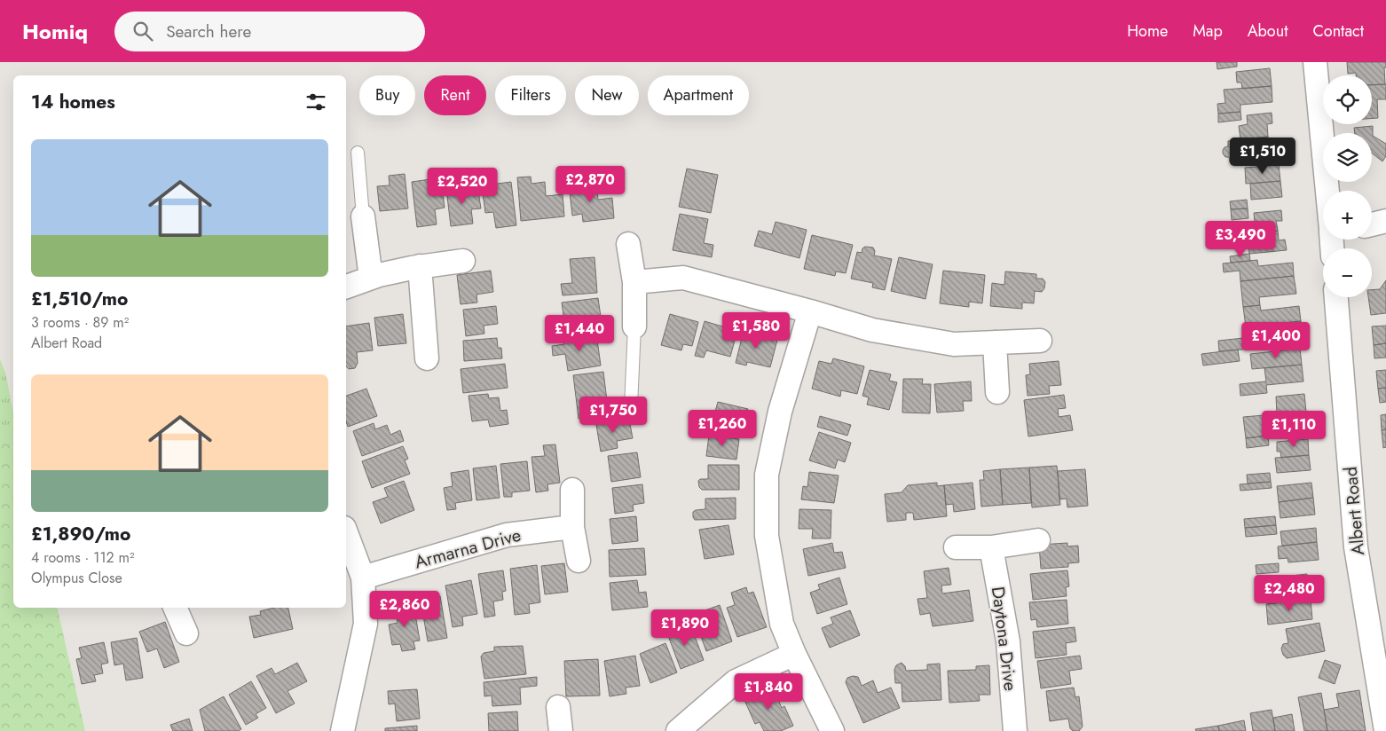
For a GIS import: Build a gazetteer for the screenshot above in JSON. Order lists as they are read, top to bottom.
{
  "streets": {
    "street": ["Albert Road", "Armarna Drive", "Daytona Drive"]
  },
  "page": {
    "header": "Homiq",
    "search": "Search here",
    "nav": [
      "Home",
      "Map",
      "About",
      "Contact"
    ],
    "map_buttons": ["+", "−"],
    "chip": [
      "Buy",
      "Rent",
      "Filters",
      "New",
      "Apartment"
    ],
    "heading": "14 homes",
    "list": [
      {
        "name": "£1,510/mo",
        "note": "3 rooms · 89 m² · Albert Road"
      },
      {
        "name": "£1,890/mo",
        "note": "4 rooms · 112 m² · Olympus Close"
      }
    ],
    "price": [
      "£1,510",
      "£2,870",
      "£2,520",
      "£3,490",
      "£1,580",
      "£1,440",
      "£1,400",
      "£1,750",
      "£1,260",
      "£1,110",
      "£2,480",
      "£2,860",
      "£1,890",
      "£1,840"
    ]
  }
}
